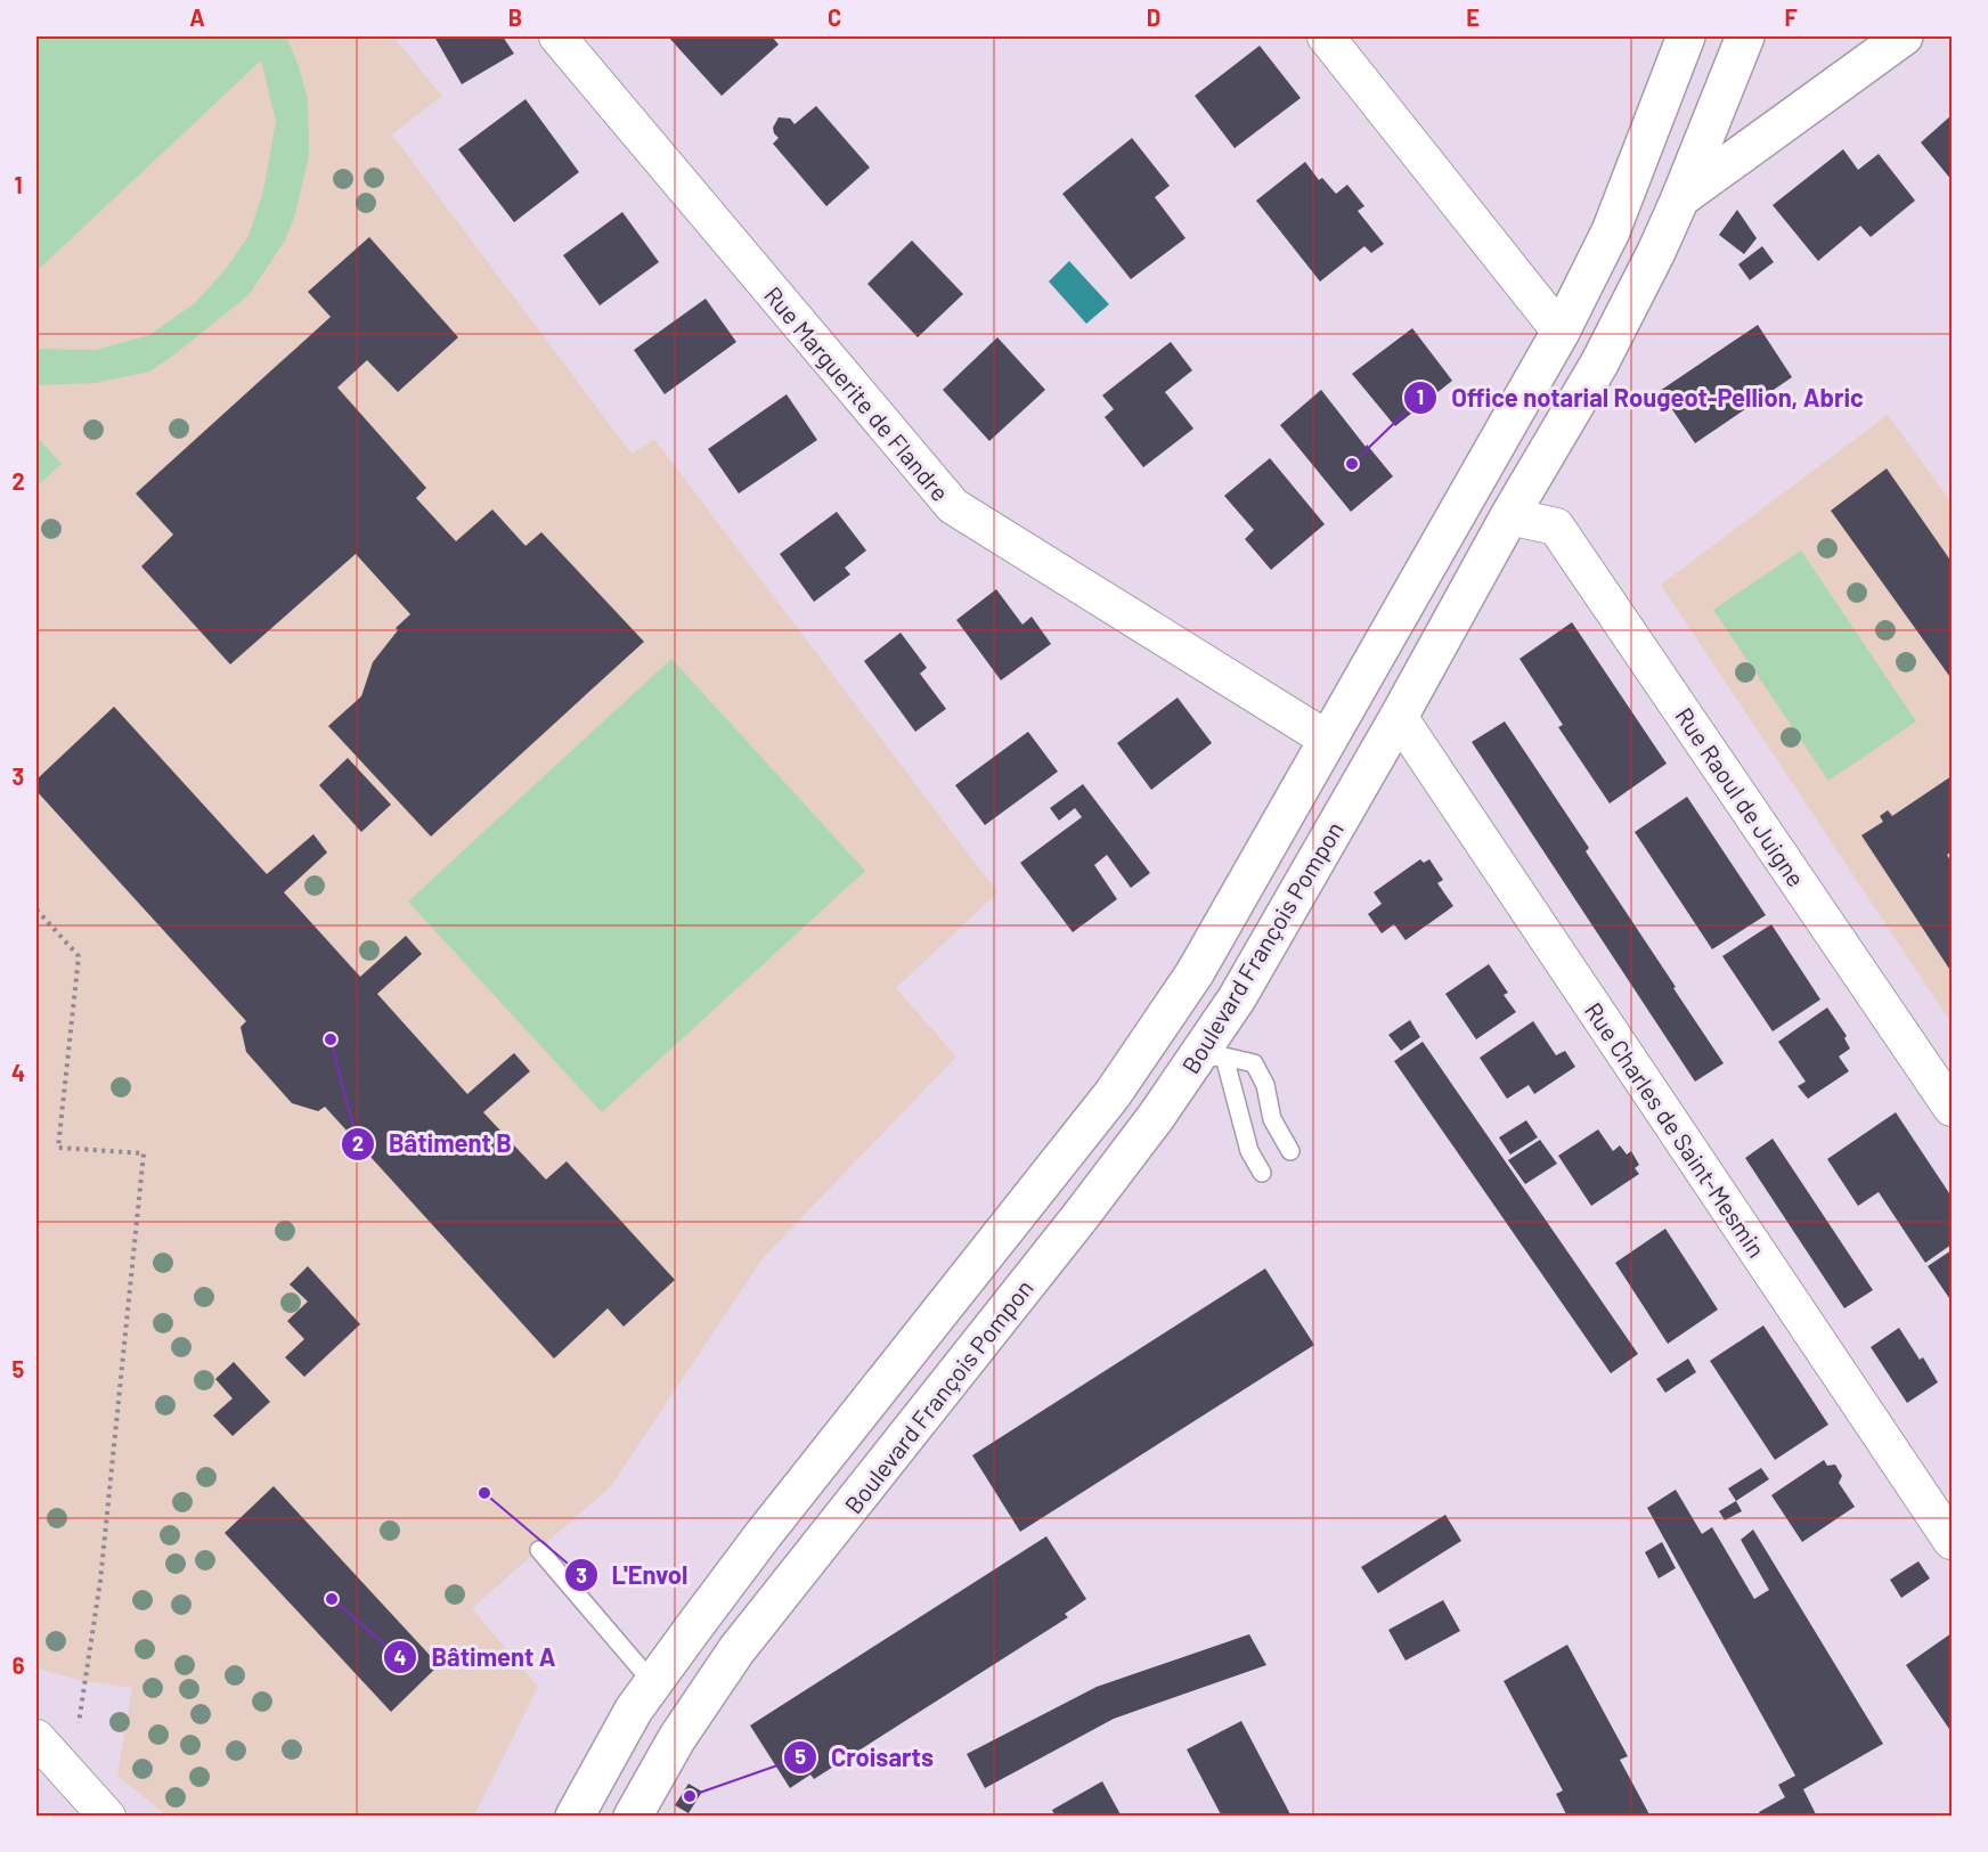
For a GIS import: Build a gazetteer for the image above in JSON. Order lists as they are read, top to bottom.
{
  "streets": {
    "main road": ["Boulevard François Pompon"],
    "street": ["Rue Marguerite de Flandre", "Rue Raoul de Juigne", "Rue Charles de Saint-Mesmin"]
  },
  "crossings": [
    ["Rue Marguerite de Flandre", "Boulevard François Pompon"],
    ["Rue Raoul de Juigne", "Boulevard François Pompon"],
    ["Boulevard François Pompon", "Rue Charles de Saint-Mesmin"]
  ],
  "places": [
    "Office notarial Rougeot-Pellion, Abric",
    "Bâtiment B",
    "L'Envol",
    "Bâtiment A",
    "Croisarts"
  ],
  "grid": {
    "columns": [
      "A",
      "B",
      "C",
      "D",
      "E",
      "F"
    ],
    "rows": [
      "1",
      "2",
      "3",
      "4",
      "5",
      "6"
    ]
  }
}
